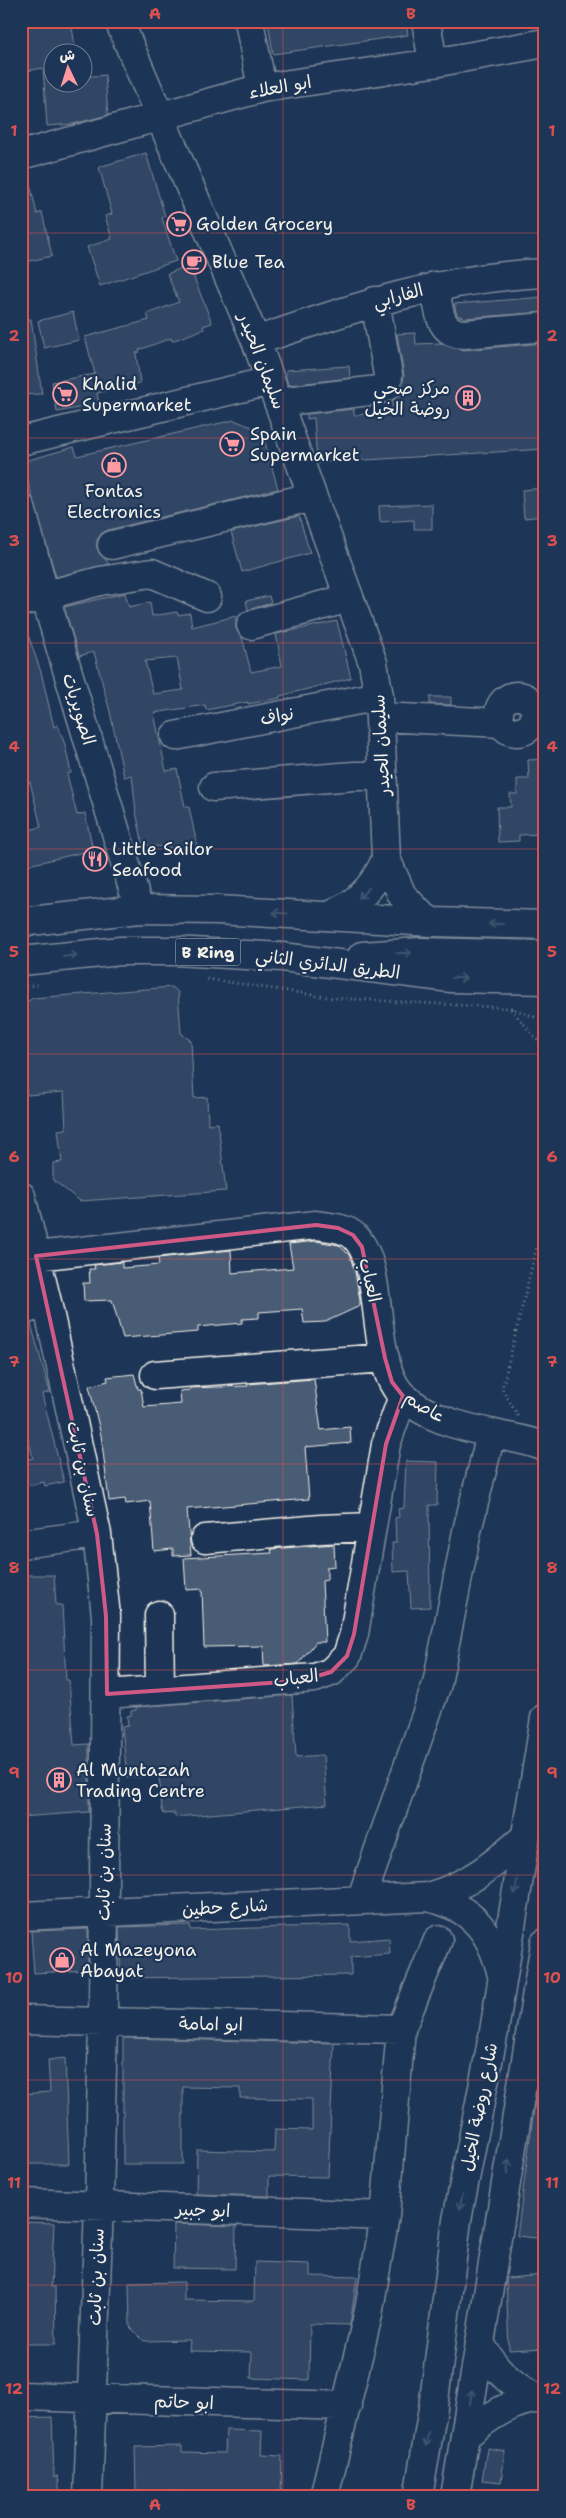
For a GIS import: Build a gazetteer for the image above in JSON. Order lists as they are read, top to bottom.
{
  "streets": {
    "street": [
      "ابو العلاء",
      "الفارابي",
      "سليمان الحيدر",
      "الصويريات",
      "نواف",
      "B Ring",
      "الطريق الدائري الثاني",
      "العباب",
      "عاصم",
      "سنان بن ثابت",
      "شارع حطين",
      "ابو امامة",
      "شارع روضة الخيل",
      "ابو جبير",
      "ابو حاتم"
    ]
  },
  "crossings": [
    ["ابو العلاء", "سليمان الحيدر"],
    ["الفارابي", "سليمان الحيدر"],
    ["سليمان الحيدر", "نواف"],
    ["العباب", "عاصم"],
    ["العباب", "سنان بن ثابت"],
    ["سنان بن ثابت", "شارع حطين"],
    ["سنان بن ثابت", "ابو امامة"],
    ["سنان بن ثابت", "ابو جبير"],
    ["سنان بن ثابت", "ابو حاتم"],
    ["شارع حطين", "شارع روضة الخيل"]
  ],
  "places": {
    "supermarket": ["Golden Grocery", "Khalid Supermarket", "Spain Supermarket"],
    "cafe": ["Blue Tea"],
    "building": ["مركز صحي روضة الخيل", "Al Muntazah Trading Centre"],
    "shop": ["Fontas Electronics", "Al Mazeyona Abayat"],
    "restaurant": ["Little Sailor Seafood"]
  },
  "north": "top",
  "grid": {
    "columns": ["A", "B"],
    "rows": [
      "1",
      "2",
      "3",
      "4",
      "5",
      "6",
      "7",
      "8",
      "9",
      "10",
      "11",
      "12"
    ]
  }
}
